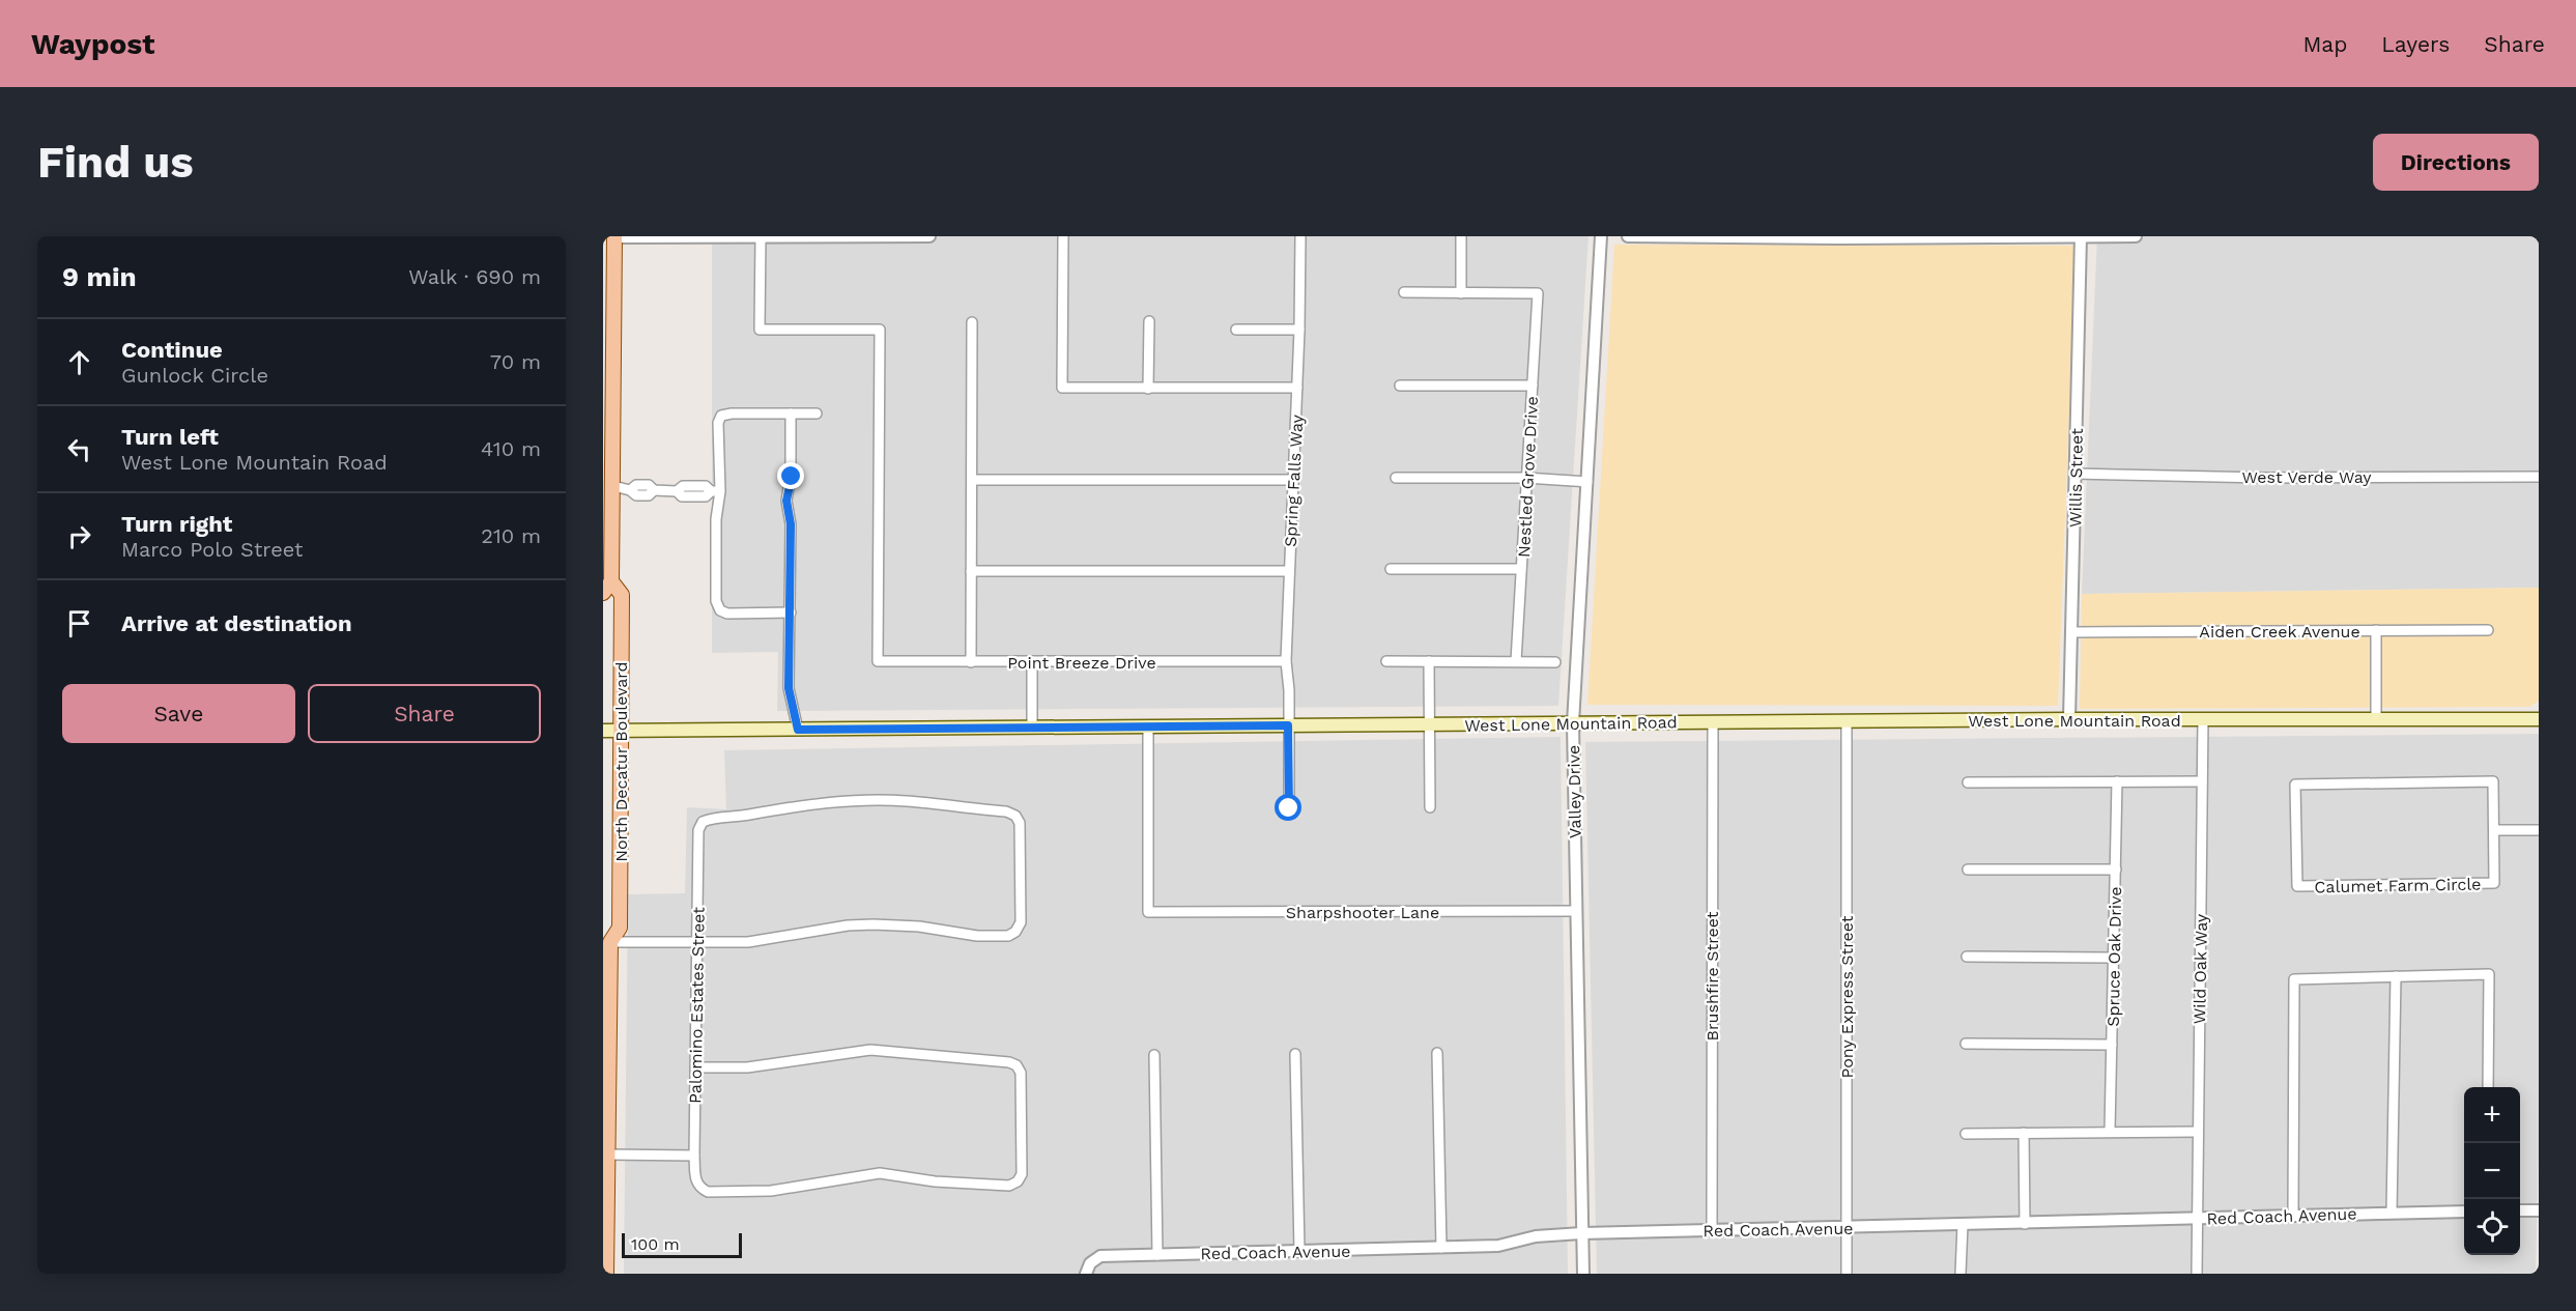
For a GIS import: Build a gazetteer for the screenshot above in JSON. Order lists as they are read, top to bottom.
{
  "streets": {
    "main road": ["West Lone Mountain Road", "North Decatur Boulevard"],
    "street": [
      "Nestled Grove Drive",
      "West Verde Way",
      "Willis Street",
      "Spring Falls Way",
      "Aiden Creek Avenue",
      "Point Breeze Drive",
      "Valley Drive",
      "Calumet Farm Circle",
      "Sharpshooter Lane",
      "Spruce Oak Drive",
      "Wild Oak Way",
      "Brushfire Street",
      "Pony Express Street",
      "Palomino Estates Street",
      "Red Coach Avenue"
    ]
  },
  "crossings": [
    ["West Verde Way", "Willis Street"],
    ["Willis Street", "Aiden Creek Avenue"],
    ["Willis Street", "West Lone Mountain Road"],
    ["Spring Falls Way", "Point Breeze Drive"],
    ["Spring Falls Way", "West Lone Mountain Road"],
    ["West Lone Mountain Road", "North Decatur Boulevard"],
    ["West Lone Mountain Road", "Valley Drive"],
    ["West Lone Mountain Road", "Sharpshooter Lane"],
    ["West Lone Mountain Road", "Wild Oak Way"],
    ["West Lone Mountain Road", "Brushfire Street"],
    ["West Lone Mountain Road", "Pony Express Street"],
    ["Valley Drive", "Sharpshooter Lane"],
    ["Valley Drive", "Red Coach Avenue"],
    ["Wild Oak Way", "Red Coach Avenue"],
    ["Brushfire Street", "Red Coach Avenue"],
    ["Pony Express Street", "Red Coach Avenue"]
  ],
  "scale_bar": "100 m",
  "page": {
    "header": "Waypost",
    "nav": ["Map", "Layers", "Share"],
    "buttons": [
      "Directions",
      ["Save", "Share"]
    ],
    "title": "Find us",
    "heading": ["9 min", "Walk · 690 m"],
    "list": [
      ["Continue", "Gunlock Circle", "70 m"],
      ["Turn left", "West Lone Mountain Road", "410 m"],
      ["Turn right", "Marco Polo Street", "210 m"],
      "Arrive at destination"
    ],
    "map_buttons": ["+", "−"],
    "scale": "100 m"
  }
}
